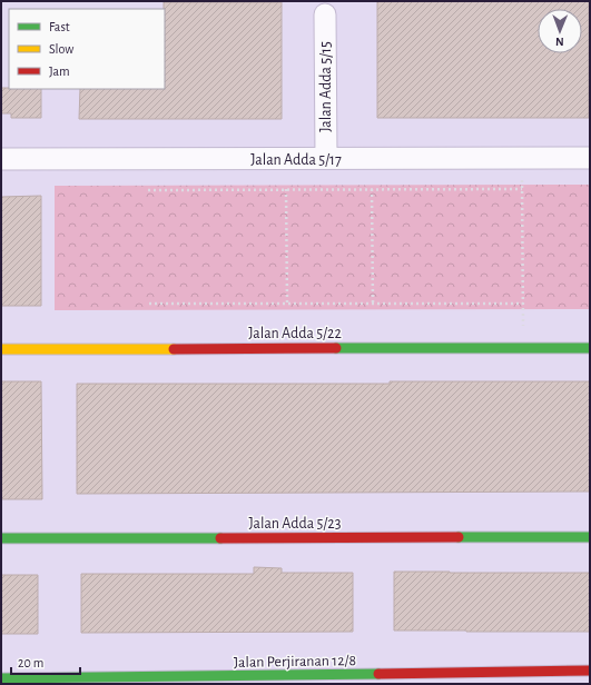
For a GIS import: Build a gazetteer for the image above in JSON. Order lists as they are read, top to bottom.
{
  "streets": {
    "street": [
      "Jalan Adda 5/15",
      "Jalan Adda 5/17",
      "Jalan Adda 5/22",
      "Jalan Adda 5/23",
      "Jalan Perjiranan 12/8"
    ]
  },
  "crossings": [
    ["Jalan Adda 5/15", "Jalan Adda 5/17"]
  ],
  "legend": ["Fast", "Slow", "Jam"],
  "scale_bar": "20 m",
  "north": "bottom"
}
